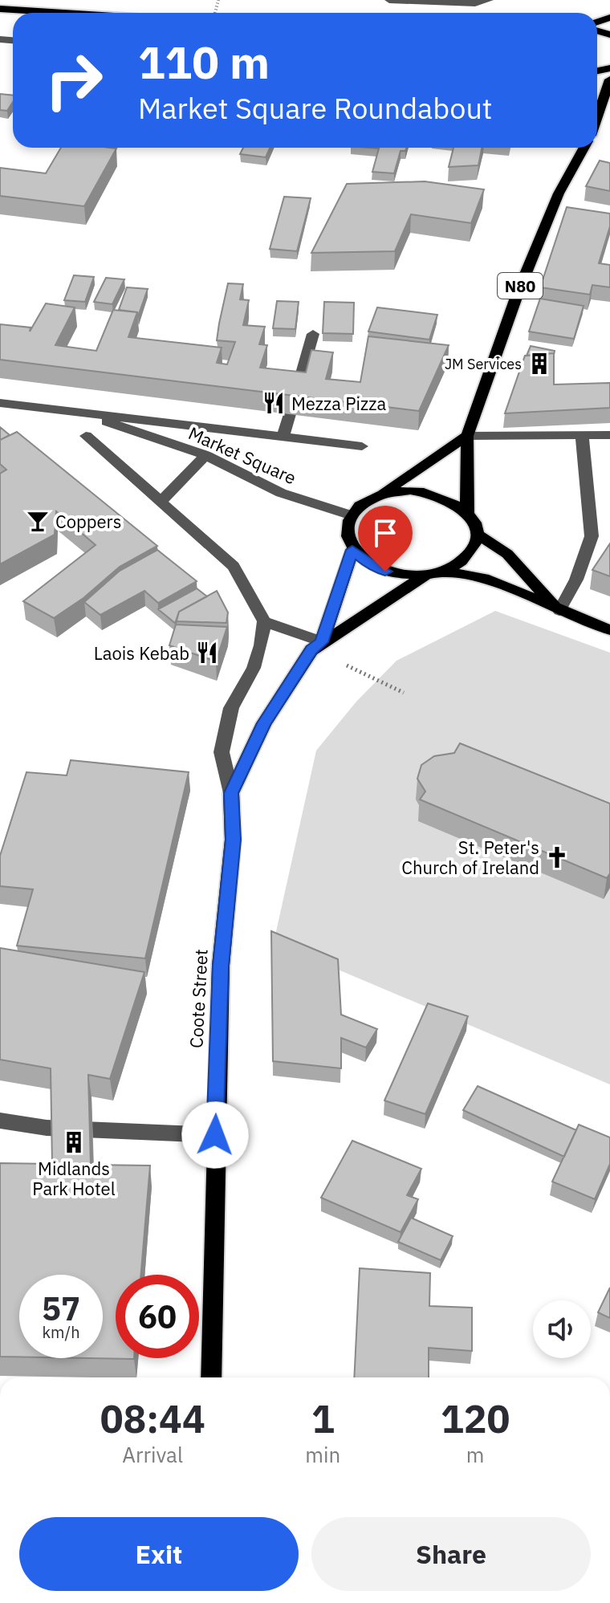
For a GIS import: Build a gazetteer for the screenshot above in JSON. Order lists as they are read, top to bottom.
{
  "streets": {
    "main road": ["N80", "Coote Street"],
    "street": ["Market Square"]
  },
  "crossings": [
    ["N80", "Market Square"],
    ["N80", "Coote Street"],
    ["Market Square", "Coote Street"]
  ],
  "places": {
    "building": ["JM Services", "Midlands Park Hotel"],
    "restaurant": ["Mezza Pizza", "Laois Kebab"],
    "bar": ["Coppers"],
    "church": ["St. Peter's Church of Ireland"]
  },
  "page": {
    "turn": ["110 m", "Market Square Roundabout"],
    "speed": "57 km/h",
    "limit": "60",
    "eta": [
      "08:44",
      "Arrival",
      "1",
      "min",
      "120",
      "m"
    ],
    "buttons": ["Exit", "Share"]
  }
}
